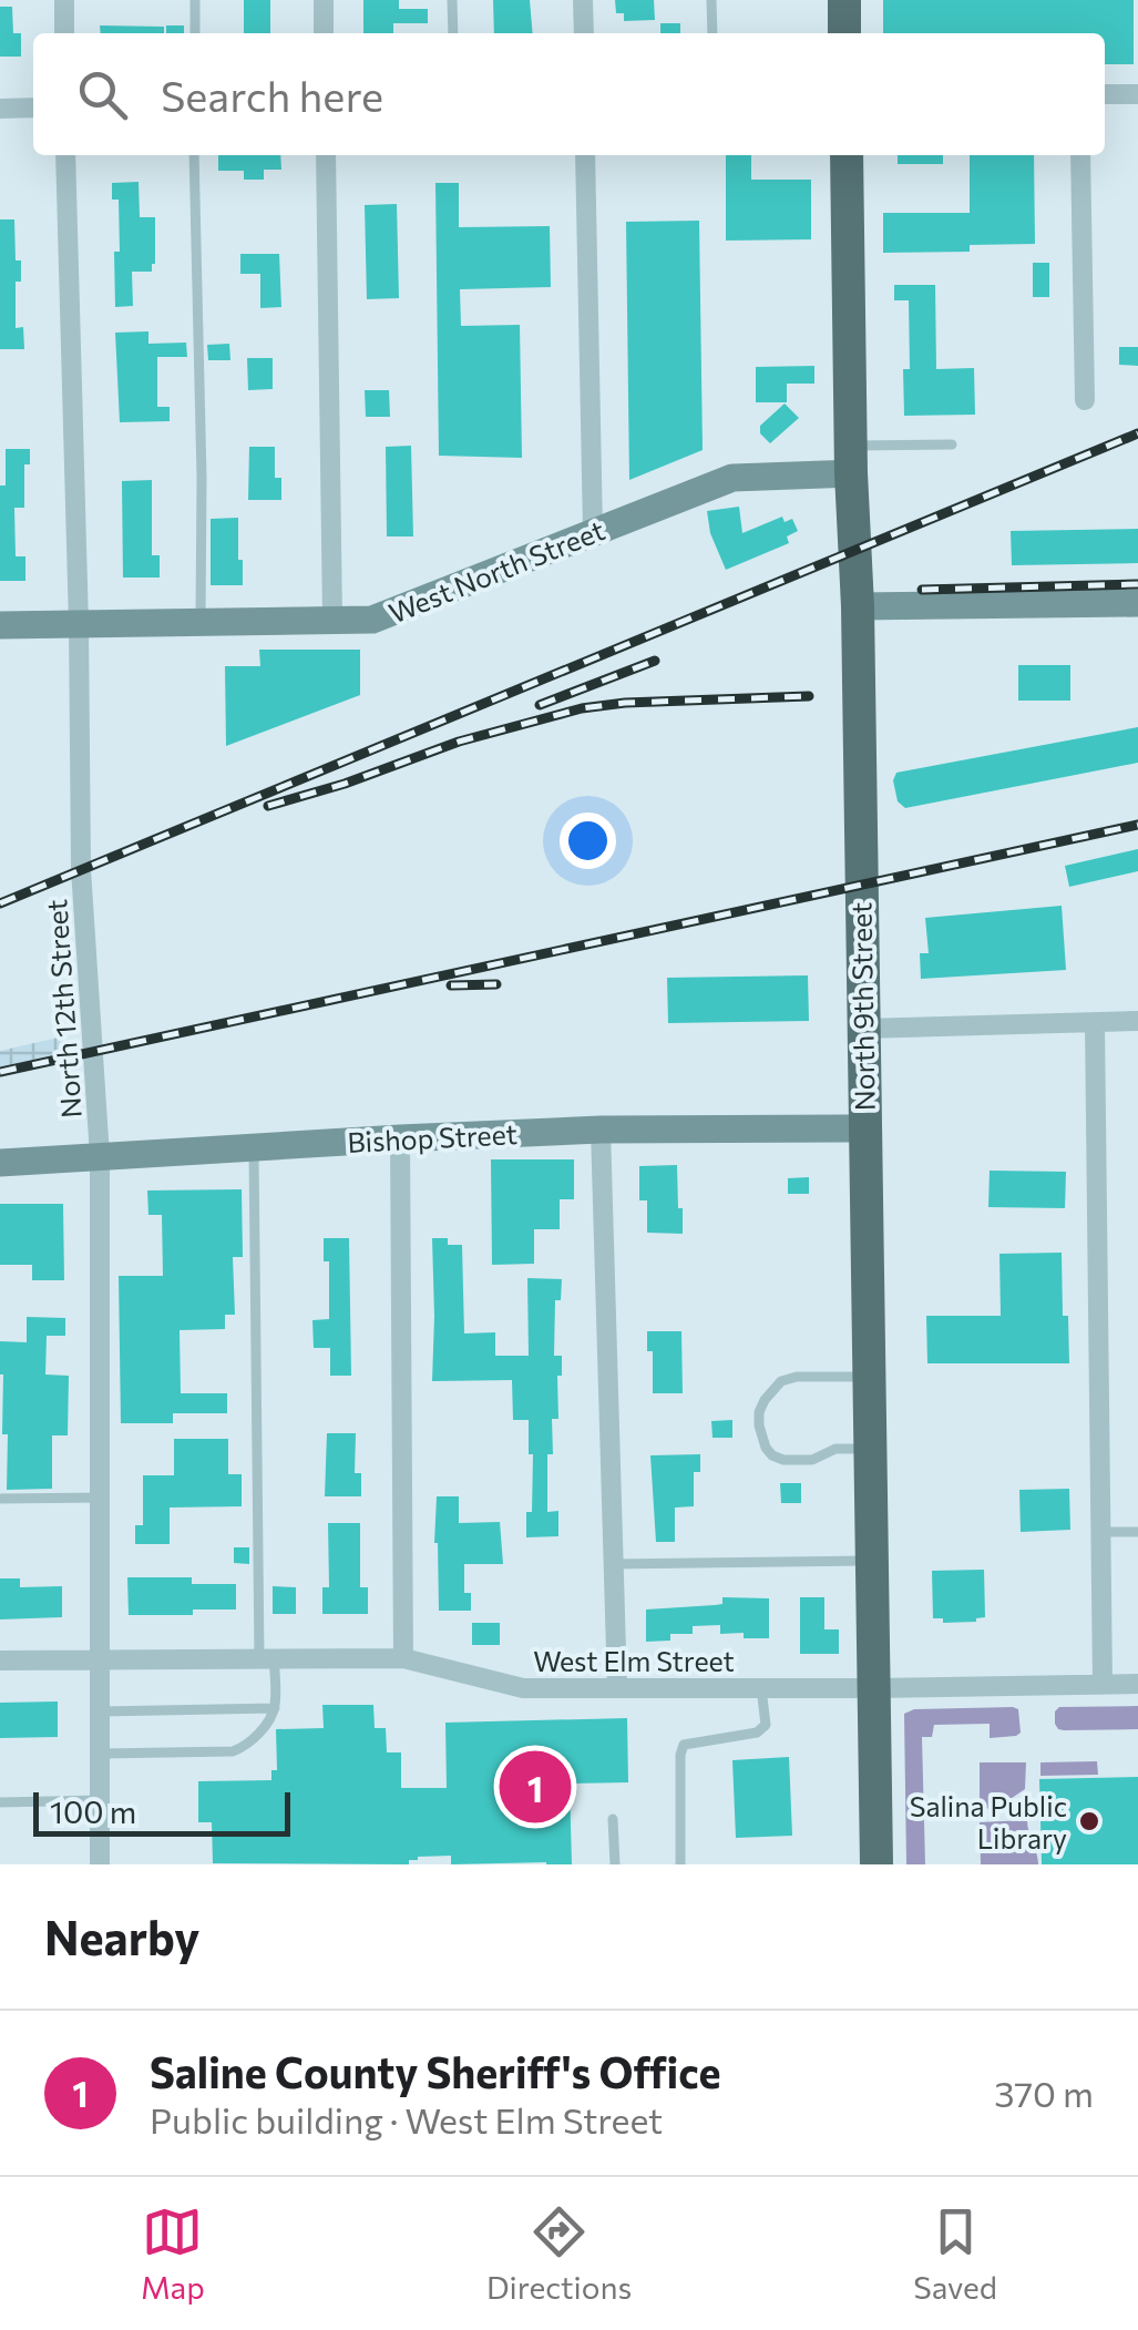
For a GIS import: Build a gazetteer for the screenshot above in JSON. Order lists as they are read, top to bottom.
{
  "streets": {
    "main road": ["North 9th Street"],
    "street": [
      "West North Street",
      "North 12th Street",
      "Bishop Street",
      "West Elm Street"
    ]
  },
  "crossings": [
    ["West North Street", "North 9th Street"],
    ["West North Street", "North 12th Street"],
    ["North 9th Street", "Bishop Street"],
    ["North 9th Street", "West Elm Street"],
    ["North 12th Street", "Bishop Street"],
    ["North 12th Street", "West Elm Street"]
  ],
  "places": ["Salina Public Library"],
  "scale_bar": "100 m",
  "page": {
    "search": "Search here",
    "pins": "1",
    "scale": "100 m",
    "heading": "Nearby",
    "list": [
      {
        "mark": "1",
        "name": "Saline County Sheriff's Office",
        "note": "Public building · West Elm Street",
        "value": "370 m"
      }
    ],
    "nav": ["Map", "Directions", "Saved"]
  }
}
